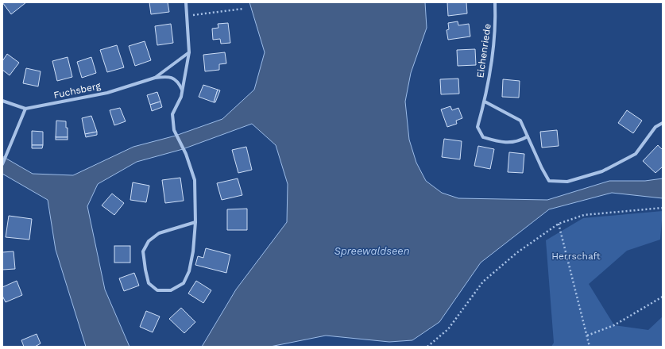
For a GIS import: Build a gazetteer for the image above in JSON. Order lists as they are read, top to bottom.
{
  "streets": {
    "street": ["Eichenriede", "Fuchsberg"]
  },
  "water": ["Spreewaldseen"],
  "parks": ["Herrschaft"]
}
